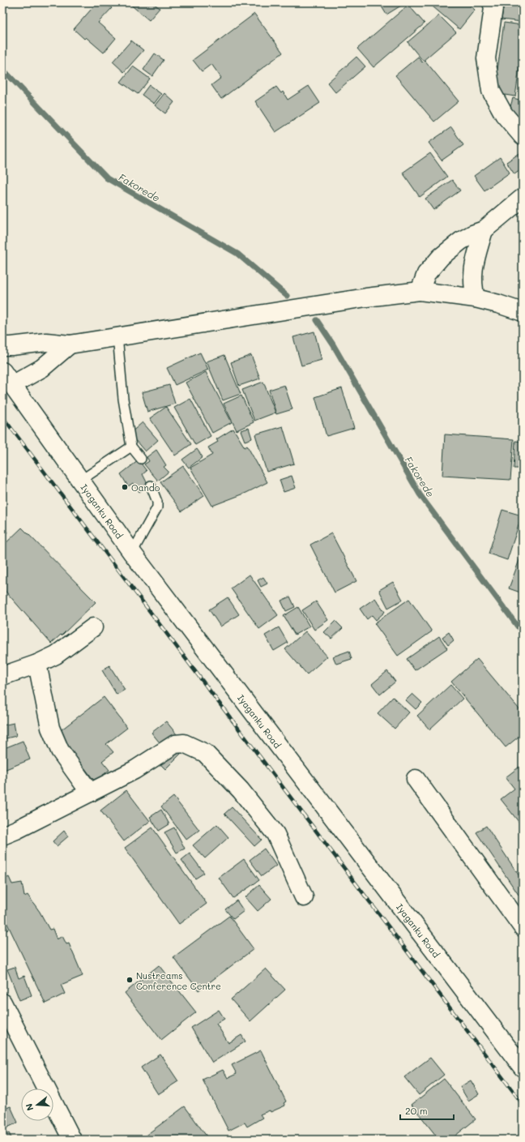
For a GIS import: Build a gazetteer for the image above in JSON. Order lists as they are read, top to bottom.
{
  "streets": {
    "main road": ["Iyaganku Road"]
  },
  "water": ["Fakorede"],
  "places": ["Oando", "Nustreams Conference Centre"],
  "scale_bar": "20 m",
  "north": "left"
}
